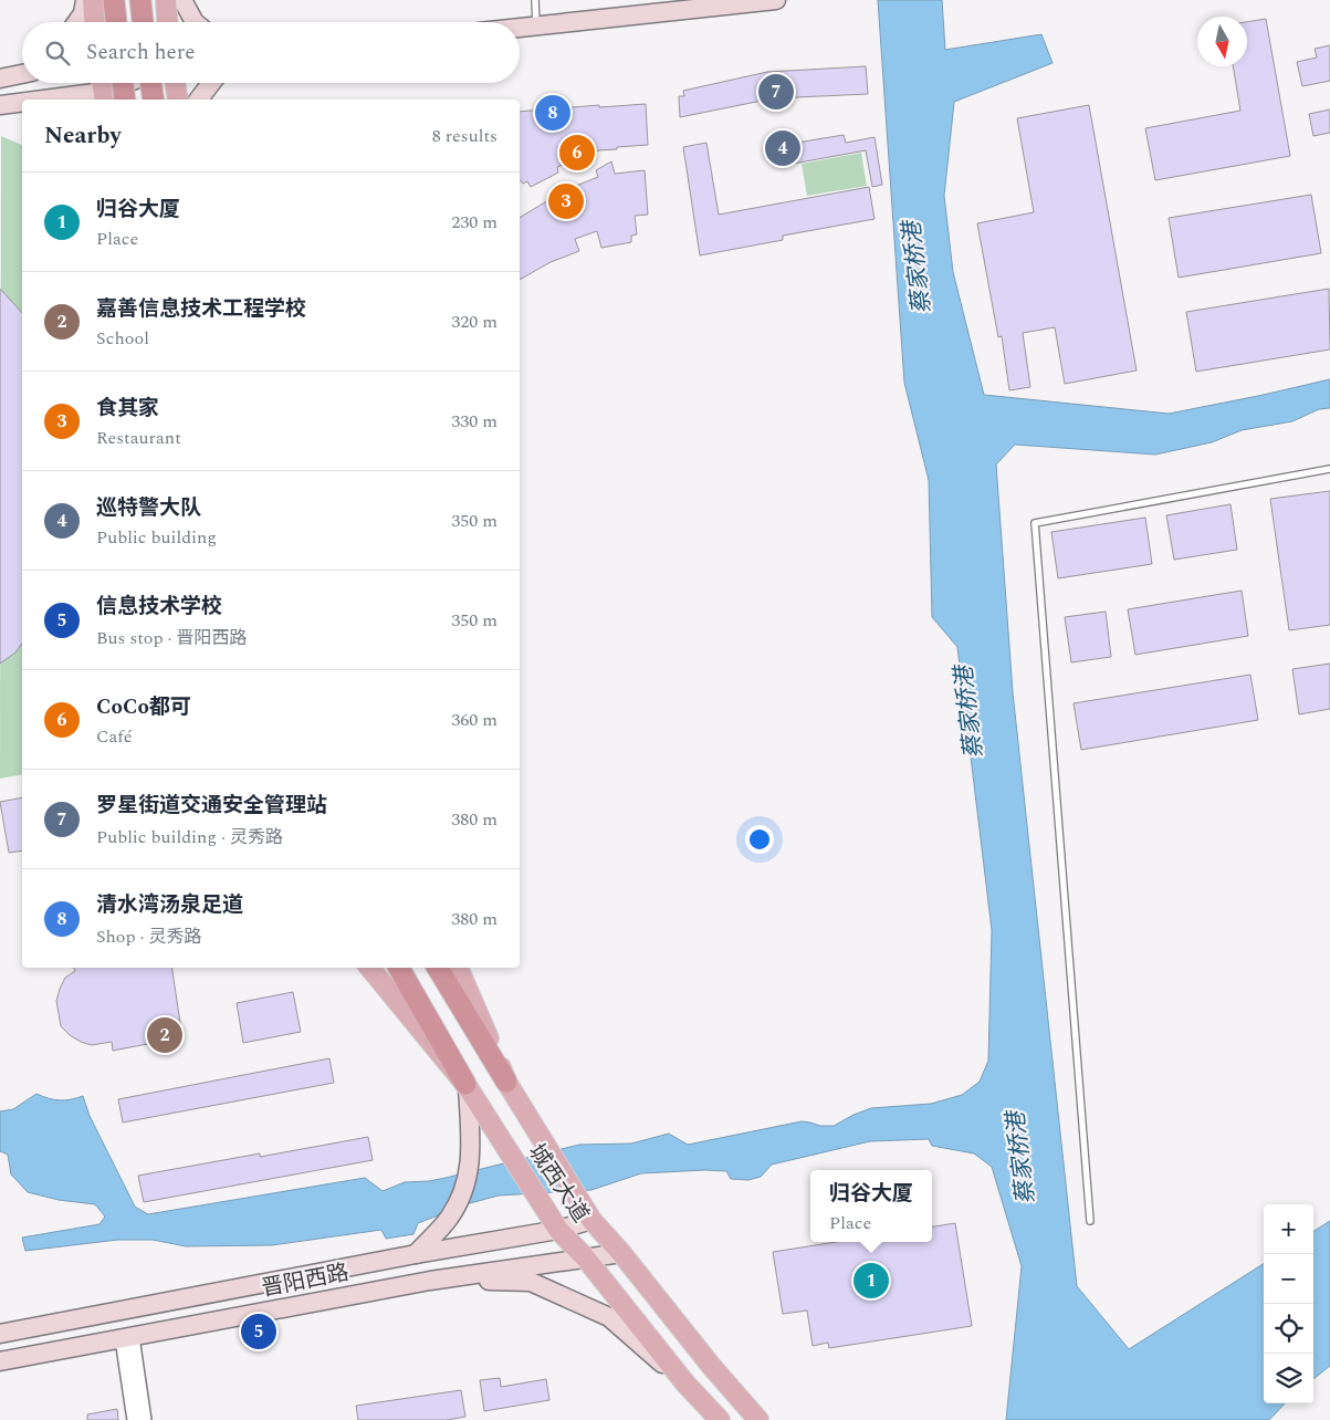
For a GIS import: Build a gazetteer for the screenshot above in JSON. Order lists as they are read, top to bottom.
{
  "streets": {
    "main road": ["城西大道", "晋阳西路"]
  },
  "crossings": [
    ["城西大道", "晋阳西路"]
  ],
  "water": ["蔡家桥港"],
  "north": "bottom",
  "page": {
    "search": "Search here",
    "pins": [
      "7",
      "8",
      "4",
      "6",
      "3",
      "2",
      "1",
      "5"
    ],
    "heading": ["Nearby", "8 results"],
    "list": [
      {
        "mark": "1",
        "name": "归谷大厦",
        "note": "Place",
        "value": "230 m"
      },
      {
        "mark": "2",
        "name": "嘉善信息技术工程学校",
        "note": "School",
        "value": "320 m"
      },
      {
        "mark": "3",
        "name": "食其家",
        "note": "Restaurant",
        "value": "330 m"
      },
      {
        "mark": "4",
        "name": "巡特警大队",
        "note": "Public building",
        "value": "350 m"
      },
      {
        "mark": "5",
        "name": "信息技术学校",
        "note": "Bus stop · 晋阳西路",
        "value": "350 m"
      },
      {
        "mark": "6",
        "name": "CoCo都可",
        "note": "Café",
        "value": "360 m"
      },
      {
        "mark": "7",
        "name": "罗星街道交通安全管理站",
        "note": "Public building · 灵秀路",
        "value": "380 m"
      },
      {
        "mark": "8",
        "name": "清水湾汤泉足道",
        "note": "Shop · 灵秀路",
        "value": "380 m"
      }
    ],
    "popup": ["归谷大厦", "Place"],
    "map_buttons": ["+", "−"]
  }
}
